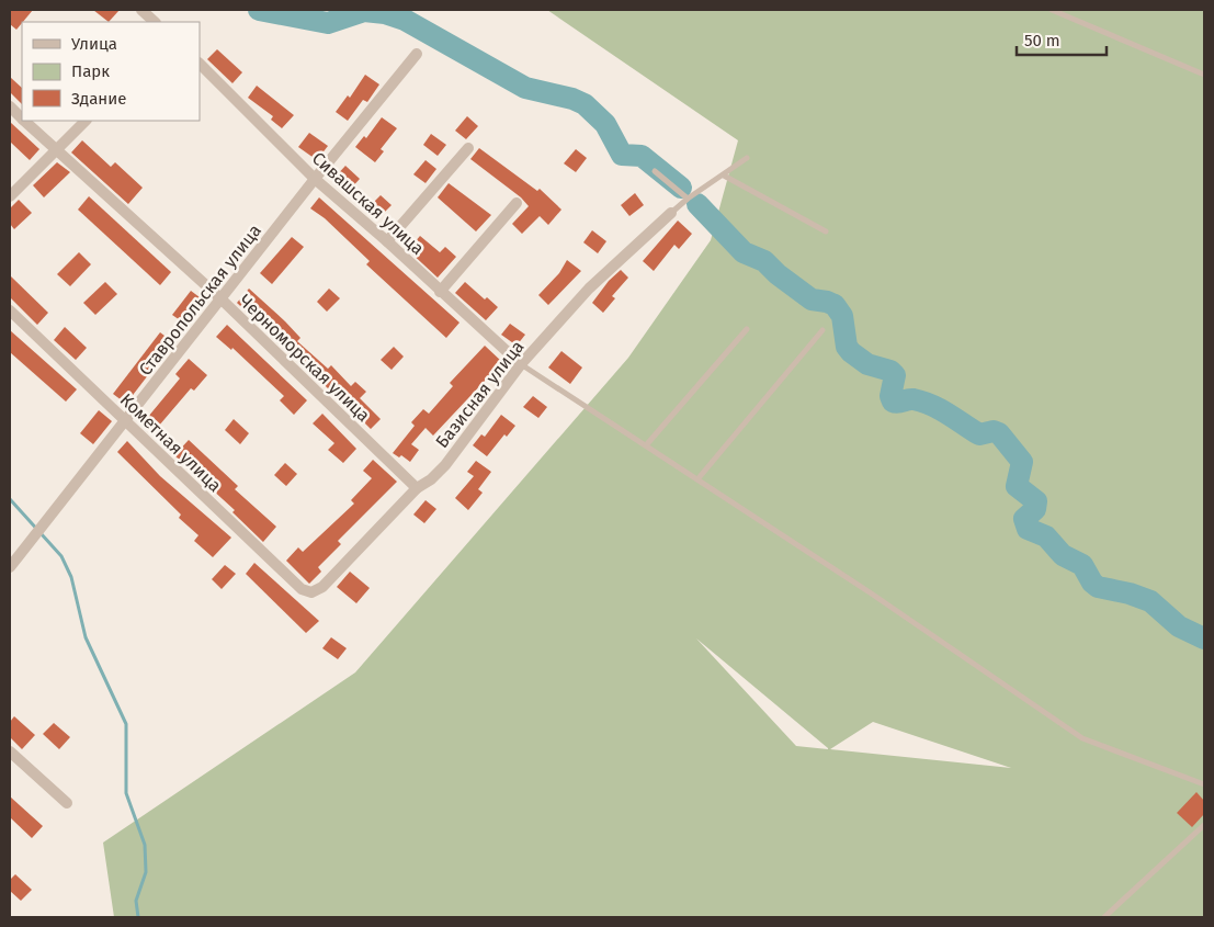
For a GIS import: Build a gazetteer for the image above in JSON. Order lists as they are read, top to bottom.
{
  "streets": {
    "street": [
      "Сивашская улица",
      "Ставропольская улица",
      "Черноморская улица",
      "Базисная улица",
      "Кометная улица"
    ]
  },
  "crossings": [
    ["Сивашская улица", "Ставропольская улица"],
    ["Сивашская улица", "Базисная улица"],
    ["Ставропольская улица", "Черноморская улица"],
    ["Ставропольская улица", "Кометная улица"],
    ["Черноморская улица", "Базисная улица"],
    ["Базисная улица", "Кометная улица"]
  ],
  "legend": ["Улица", "Парк", "Здание"],
  "scale_bar": "50 m"
}
